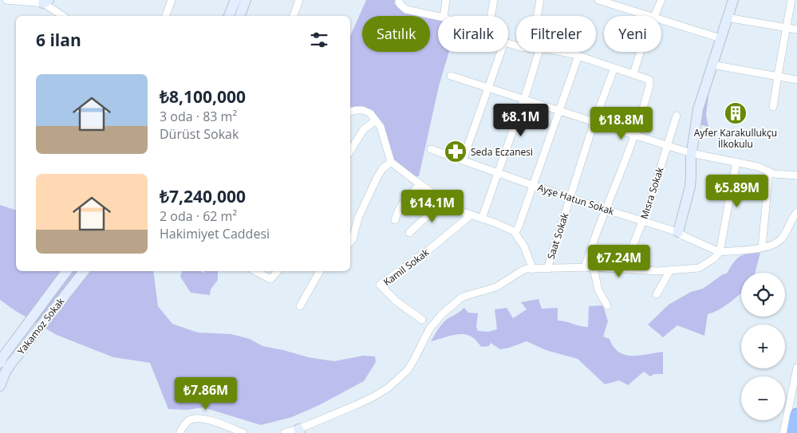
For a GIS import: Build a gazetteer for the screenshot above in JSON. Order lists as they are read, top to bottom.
{
  "streets": {
    "main road": ["Yakamoz Sokak"],
    "street": [
      "Mısra Sokak",
      "Ayşe Hatun Sokak",
      "Saat Sokak",
      "Kamil Sokak"
    ]
  },
  "crossings": [
    ["Mısra Sokak", "Ayşe Hatun Sokak"],
    ["Ayşe Hatun Sokak", "Saat Sokak"]
  ],
  "places": {
    "building": ["Ayfer Karakullukçu İlkokulu"],
    "pharmacy": ["Seda Eczanesi"]
  },
  "page": {
    "chip": [
      "Satılık",
      "Kiralık",
      "Filtreler",
      "Yeni"
    ],
    "heading": "6 ilan",
    "list": [
      {
        "name": "₺8,100,000",
        "note": "3 oda · 83 m² · Dürüst Sokak"
      },
      {
        "name": "₺7,240,000",
        "note": "2 oda · 62 m² · Hakimiyet Caddesi"
      }
    ],
    "price": [
      "₺8.1M",
      "₺18.8M",
      "₺5.89M",
      "₺14.1M",
      "₺7.24M",
      "₺7.86M"
    ],
    "map_buttons": ["+", "−"]
  }
}
